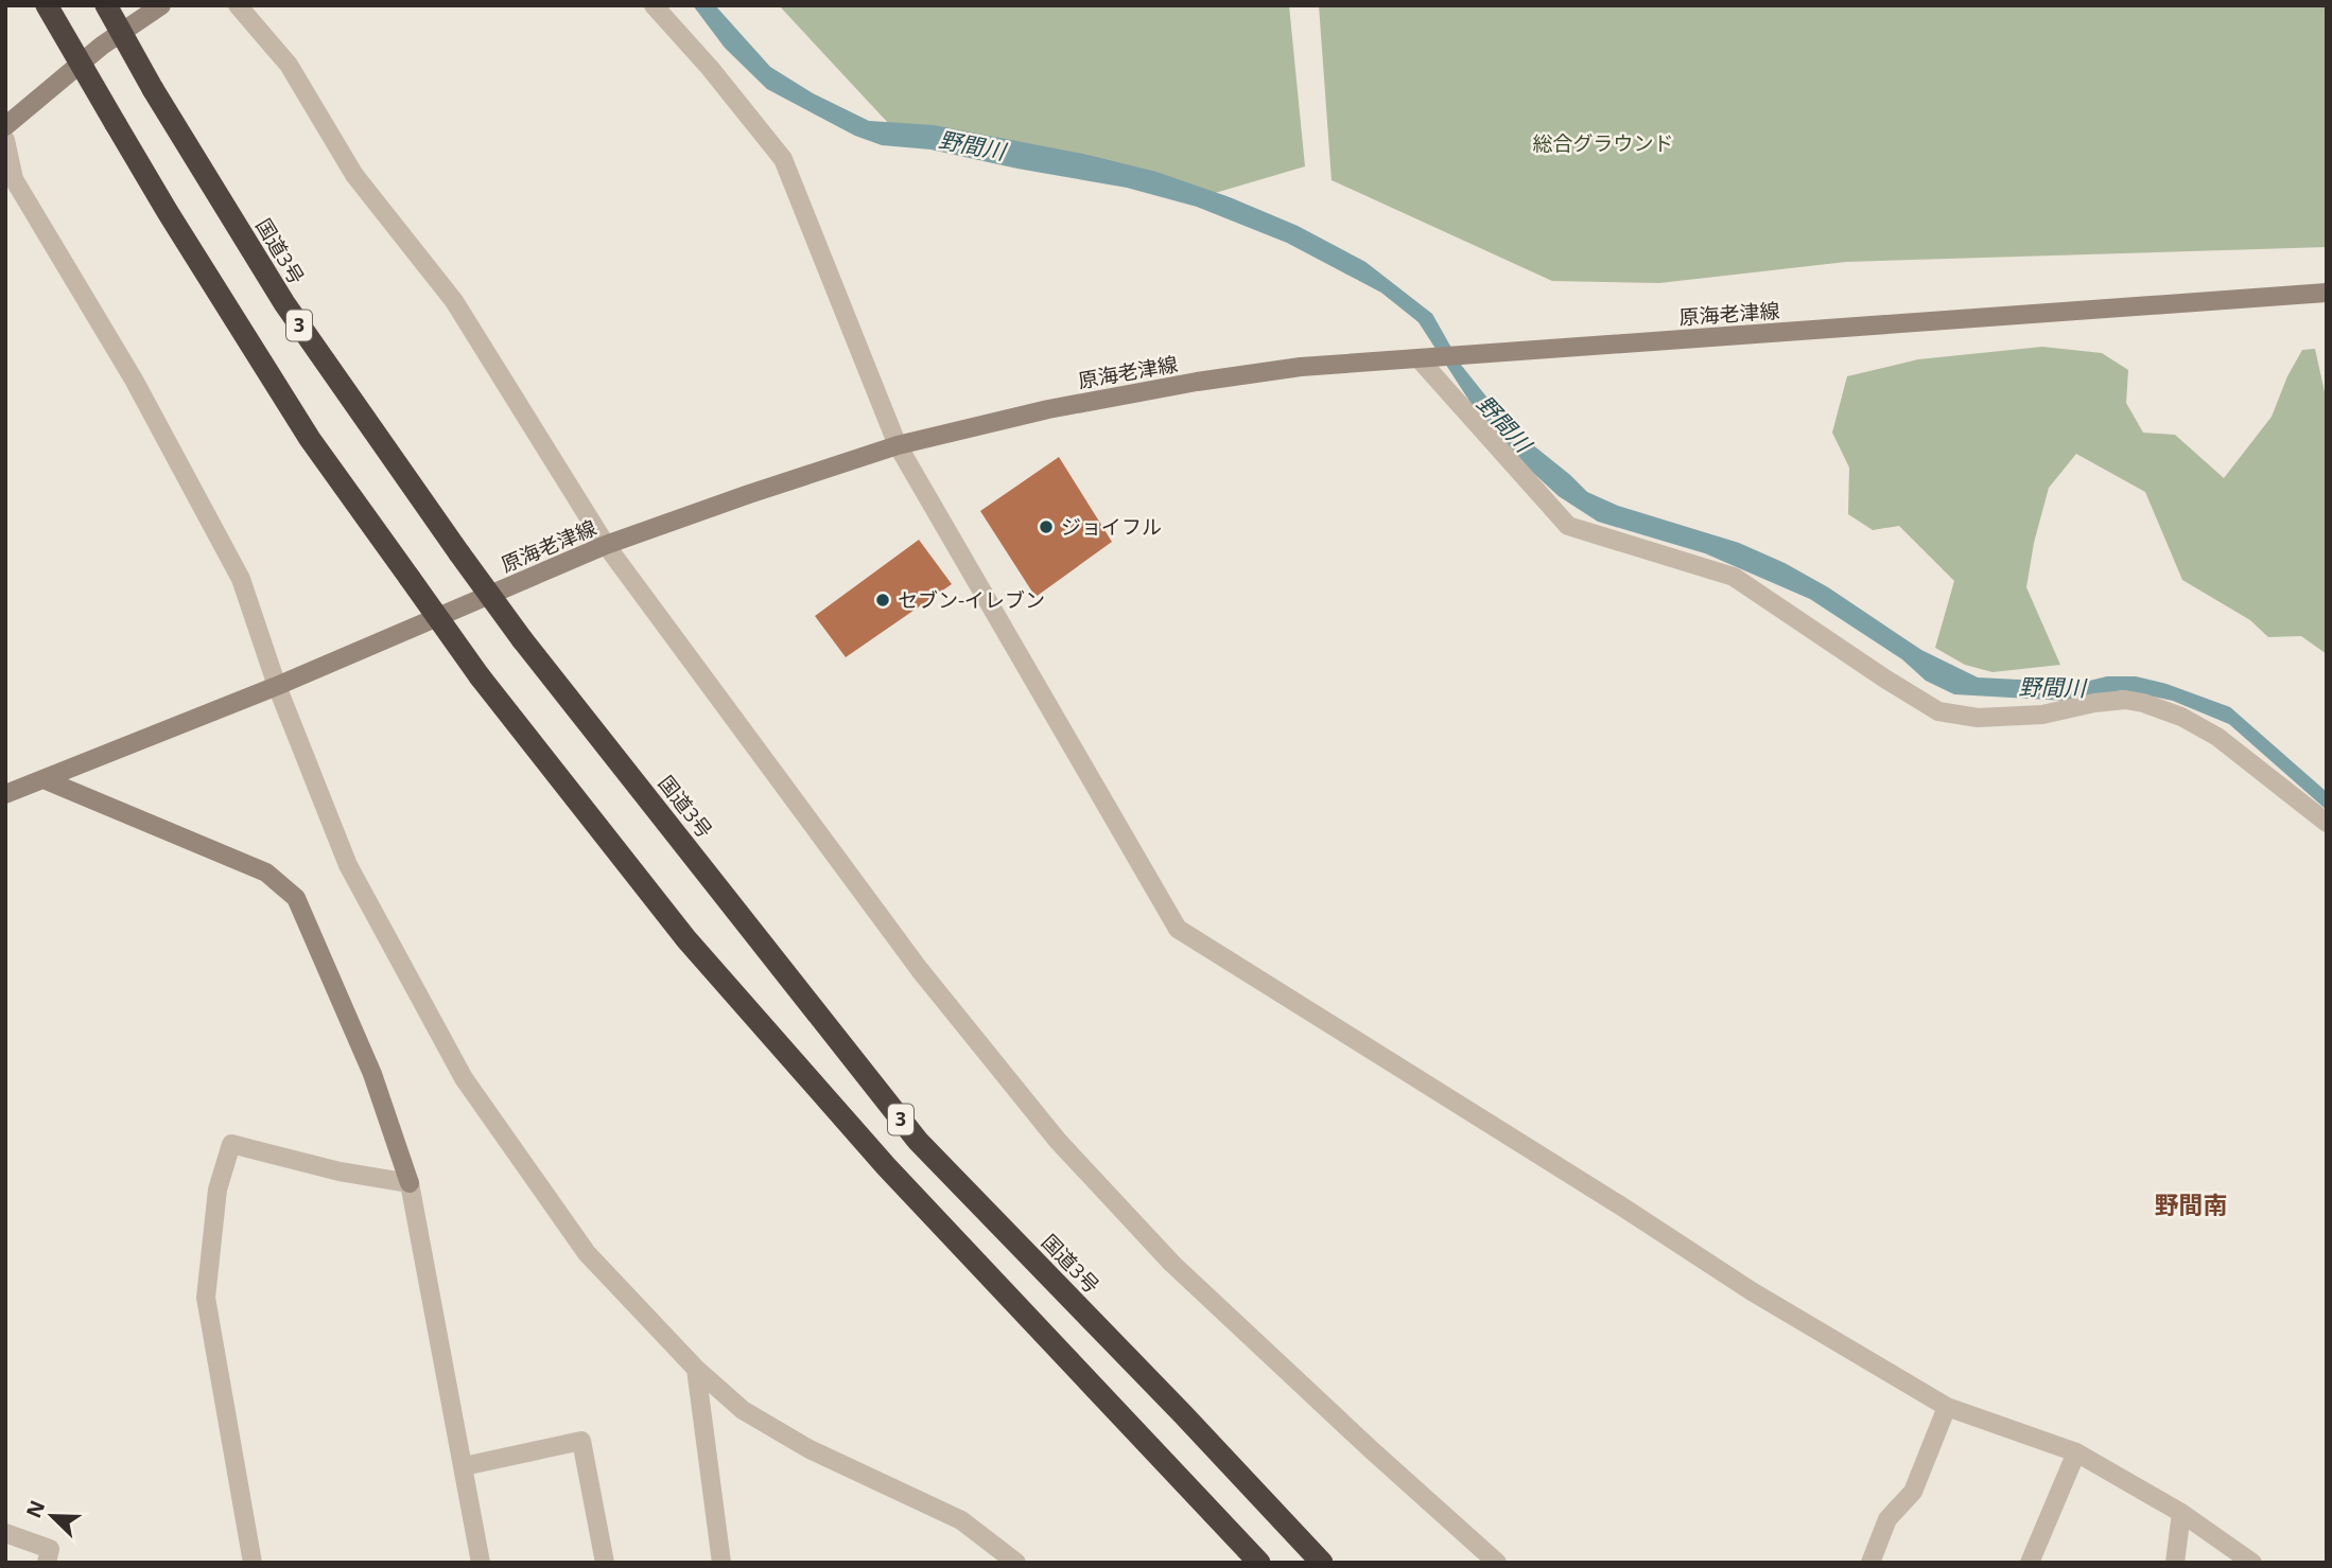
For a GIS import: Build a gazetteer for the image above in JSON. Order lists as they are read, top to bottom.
{
  "streets": {
    "highway": ["国道3号", "3"],
    "main road": ["原海老津線"]
  },
  "districts": ["野間南"],
  "water": ["野間川"],
  "parks": ["総合グラウンド"],
  "places": ["ジョイフル", "セブン-イレブン"],
  "north": "top left"
}
